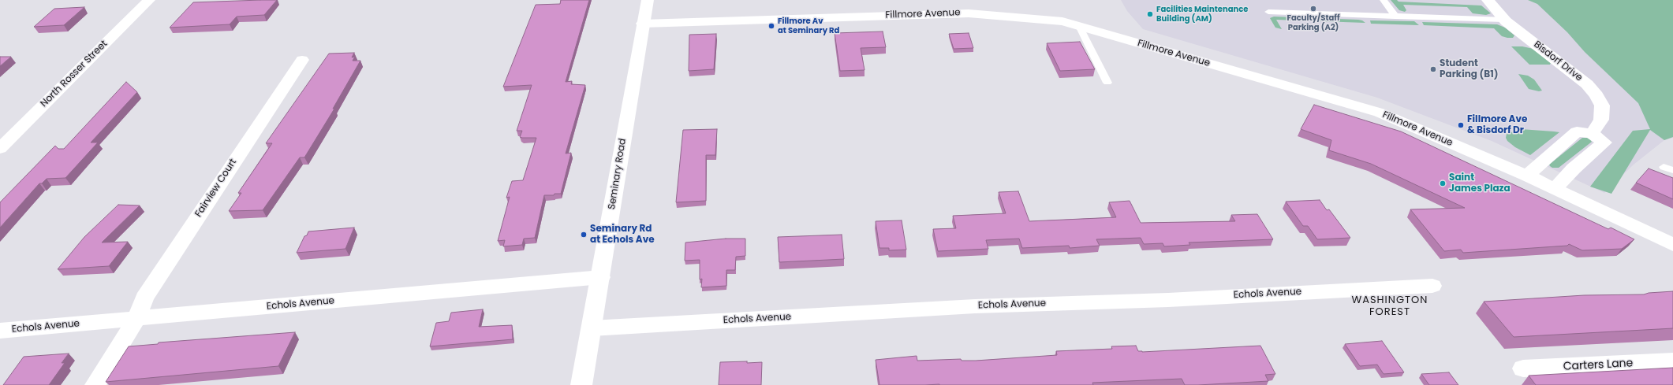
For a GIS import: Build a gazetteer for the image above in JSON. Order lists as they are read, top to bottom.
{
  "streets": {
    "street": [
      "Fillmore Avenue",
      "Bisdorf Drive",
      "North Rosser Street",
      "Seminary Road",
      "Fairview Court",
      "Echols Avenue",
      "Carters Lane"
    ]
  },
  "crossings": [
    ["Fillmore Avenue", "Seminary Road"],
    ["Seminary Road", "Echols Avenue"],
    ["Fairview Court", "Echols Avenue"]
  ],
  "districts": ["WASHINGTON FOREST"],
  "places": [
    "Faculty/Staff Parking (A2)",
    "Facilities Maintenance Building (AM)",
    "Fillmore Av at Seminary Rd",
    "Student Parking (B1)",
    "Fillmore Ave & Bisdorf Dr",
    "Saint James Plaza",
    "Seminary Rd at Echols Ave"
  ]
}
